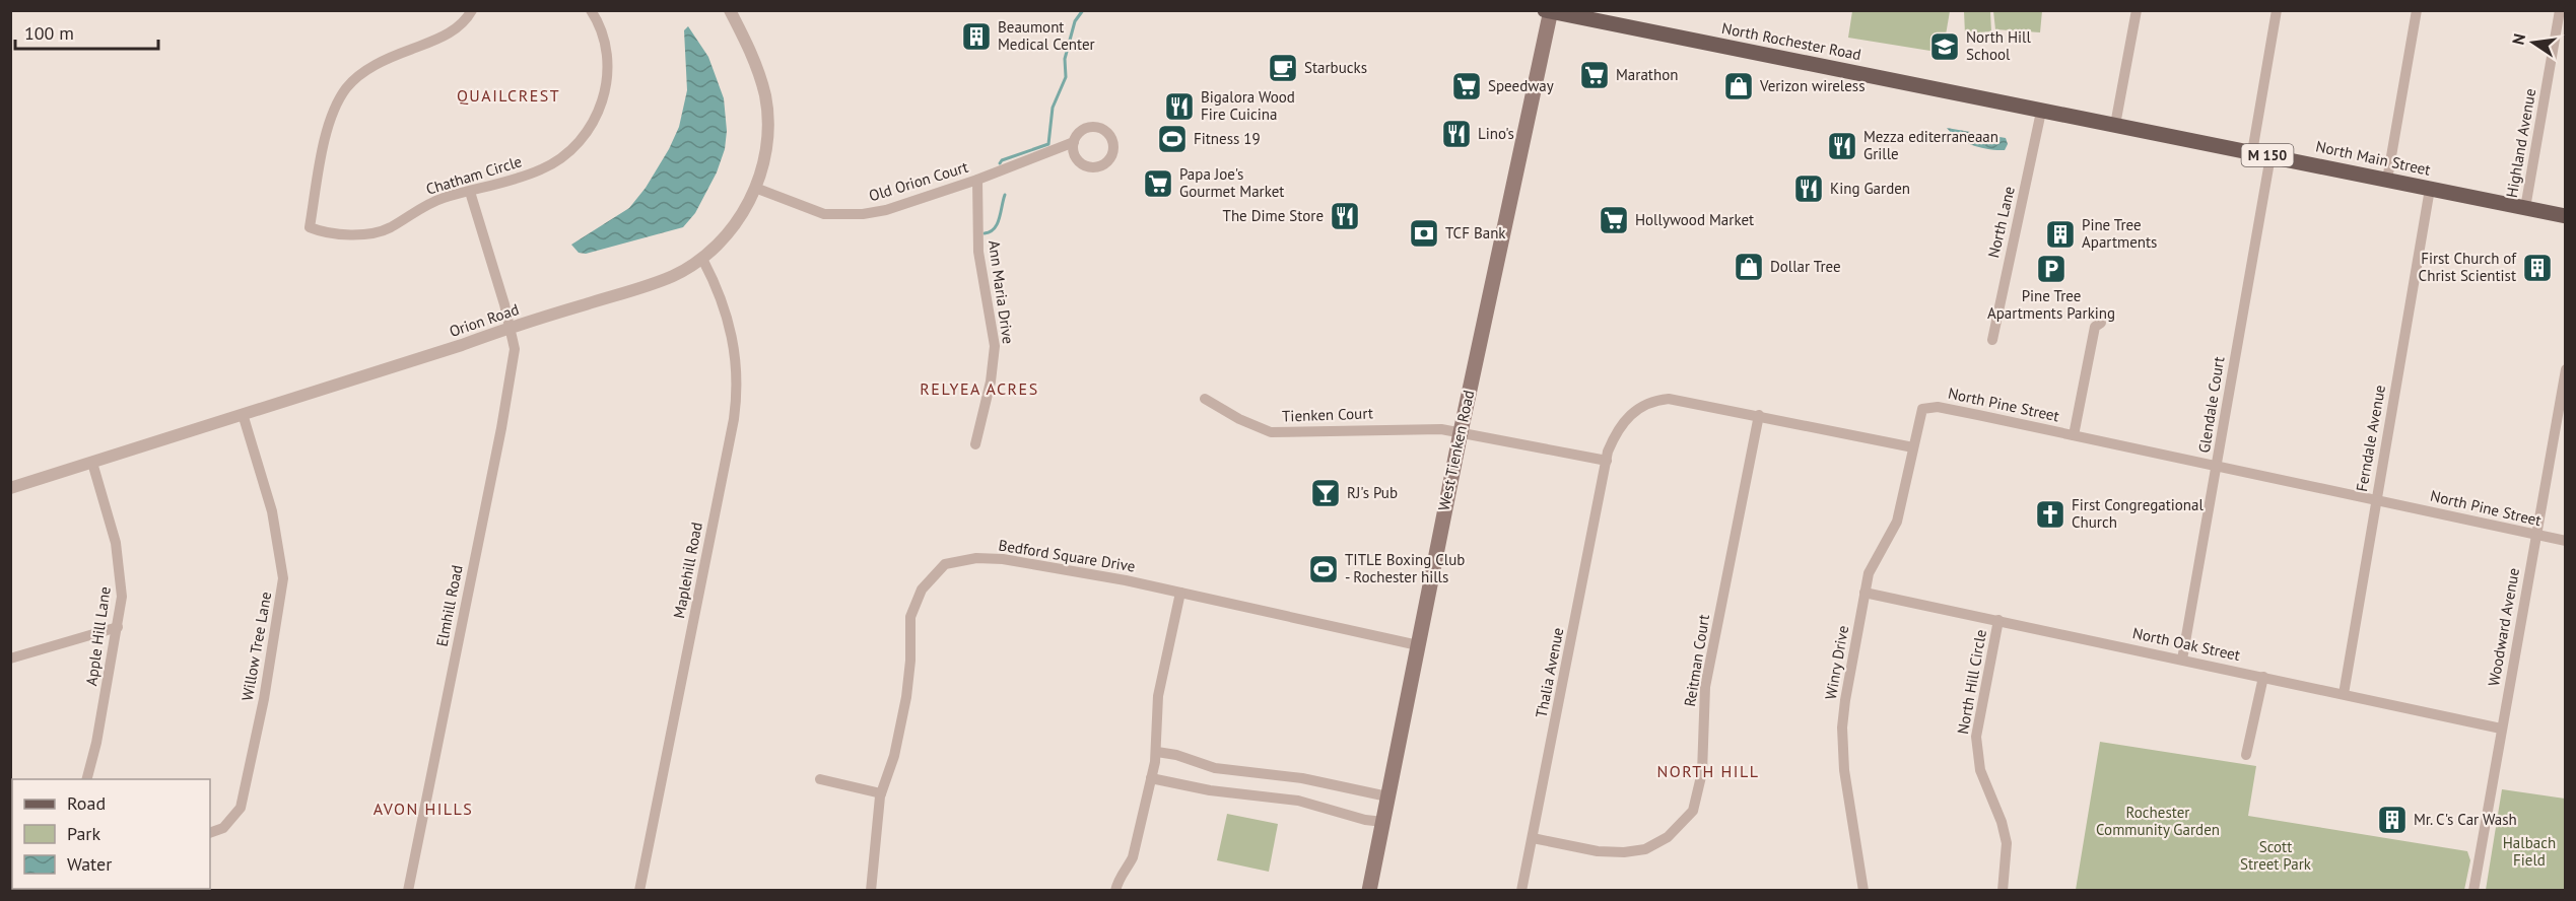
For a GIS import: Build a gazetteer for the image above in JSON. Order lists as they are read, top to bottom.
{
  "streets": {
    "main road": [
      "North Rochester Road",
      "M 150",
      "North Main Street",
      "West Tienken Road"
    ],
    "street": [
      "Highland Avenue",
      "Chatham Circle",
      "Old Orion Court",
      "North Lane",
      "Ann Maria Drive",
      "Orion Road",
      "North Pine Street",
      "Glendale Court",
      "Tienken Court",
      "Ferndale Avenue",
      "Bedford Square Drive",
      "Maplehill Road",
      "Elmhill Road",
      "Woodward Avenue",
      "Apple Hill Lane",
      "North Oak Street",
      "Willow Tree Lane",
      "Reitman Court",
      "Winry Drive",
      "Thalia Avenue",
      "North Hill Circle"
    ]
  },
  "crossings": [
    ["North Rochester Road", "North Main Street"],
    ["North Rochester Road", "North Lane"],
    ["North Rochester Road", "West Tienken Road"],
    ["Highland Avenue", "North Main Street"],
    ["North Main Street", "North Lane"],
    ["North Main Street", "Glendale Court"],
    ["North Main Street", "Ferndale Avenue"],
    ["Chatham Circle", "Elmhill Road"],
    ["Old Orion Court", "Ann Maria Drive"],
    ["Old Orion Court", "Orion Road"],
    ["Orion Road", "Maplehill Road"],
    ["Orion Road", "Elmhill Road"],
    ["Orion Road", "Apple Hill Lane"],
    ["Orion Road", "Willow Tree Lane"],
    ["North Pine Street", "Glendale Court"],
    ["North Pine Street", "Ferndale Avenue"],
    ["North Pine Street", "Woodward Avenue"],
    ["North Pine Street", "Winry Drive"],
    ["Glendale Court", "North Oak Street"],
    ["Tienken Court", "West Tienken Road"],
    ["Ferndale Avenue", "North Oak Street"],
    ["West Tienken Road", "Bedford Square Drive"],
    ["Woodward Avenue", "North Oak Street"],
    ["North Oak Street", "Winry Drive"],
    ["North Oak Street", "North Hill Circle"],
    ["Reitman Court", "Thalia Avenue"]
  ],
  "districts": [
    "QUAILCREST",
    "RELYEA ACRES",
    "NORTH HILL",
    "AVON HILLS"
  ],
  "parks": ["Rochester Community Garden", "Halbach Field", "Scott Street Park"],
  "places": {
    "building": [
      "Beaumont Medical Center",
      "Pine Tree Apartments",
      "First Church of Christ Scientist",
      "Mr. C's Car Wash"
    ],
    "school or university": ["North Hill School"],
    "cafe": ["Starbucks"],
    "supermarket": [
      "Marathon",
      "Speedway",
      "Papa Joe's Gourmet Market",
      "Hollywood Market"
    ],
    "shop": ["Verizon wireless", "Dollar Tree"],
    "restaurant": [
      "Bigalora Wood Fire Cuicina",
      "Lino's",
      "Mezza editerraneaan Grille",
      "King Garden",
      "The Dime Store"
    ],
    "sports": ["Fitness 19", "TITLE Boxing Club - Rochester hills"],
    "bank": ["TCF Bank"],
    "parking": ["Pine Tree Apartments Parking"],
    "bar": ["RJ's Pub"],
    "church": ["First Congregational Church"]
  },
  "legend": ["Road", "Park", "Water"],
  "scale_bar": "100 m",
  "north": "left"
}
